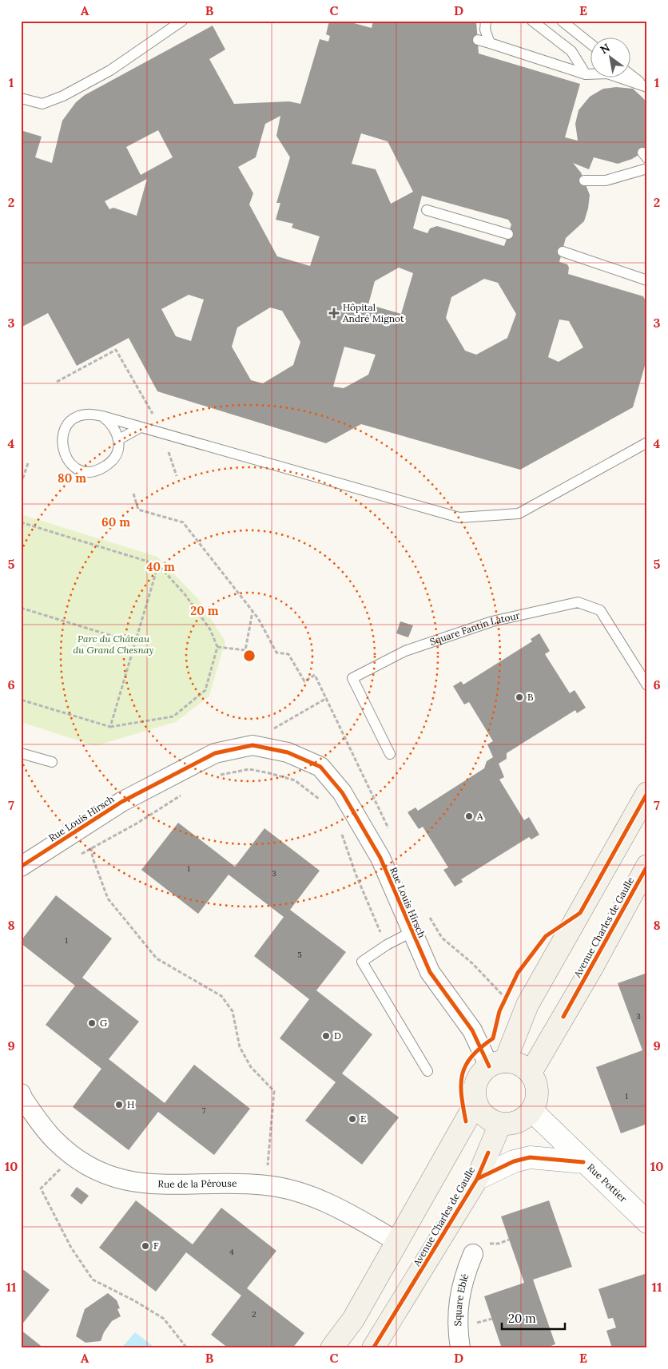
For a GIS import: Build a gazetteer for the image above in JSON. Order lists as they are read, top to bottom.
{
  "streets": {
    "main road": ["Avenue Charles de Gaulle"],
    "street": [
      "Rue Louis Hirsch",
      "Rue de la Pérouse",
      "Rue Pottier",
      "Square Eblé"
    ],
    "lane": ["Square Fantin Latour"]
  },
  "crossings": [
    ["Rue Louis Hirsch", "Avenue Charles de Gaulle"],
    ["Rue Louis Hirsch", "Rue Pottier"],
    ["Avenue Charles de Gaulle", "Rue Pottier"]
  ],
  "parks": ["Parc du Château du Grand Chesnay"],
  "places": {
    "health": ["Hôpital André Mignot"],
    "other": [
      "B",
      "A",
      "G",
      "D",
      "H",
      "E",
      "F"
    ]
  },
  "house_numbers": [
    "1",
    "3",
    "1",
    "5",
    "3",
    "1",
    "7",
    "4",
    "2"
  ],
  "scale_bar": "20 m",
  "north": "top left",
  "grid": {
    "columns": [
      "A",
      "B",
      "C",
      "D",
      "E"
    ],
    "rows": [
      "1",
      "2",
      "3",
      "4",
      "5",
      "6",
      "7",
      "8",
      "9",
      "10",
      "11"
    ]
  },
  "rings": [
    "80 m",
    "60 m",
    "40 m",
    "20 m"
  ]
}
